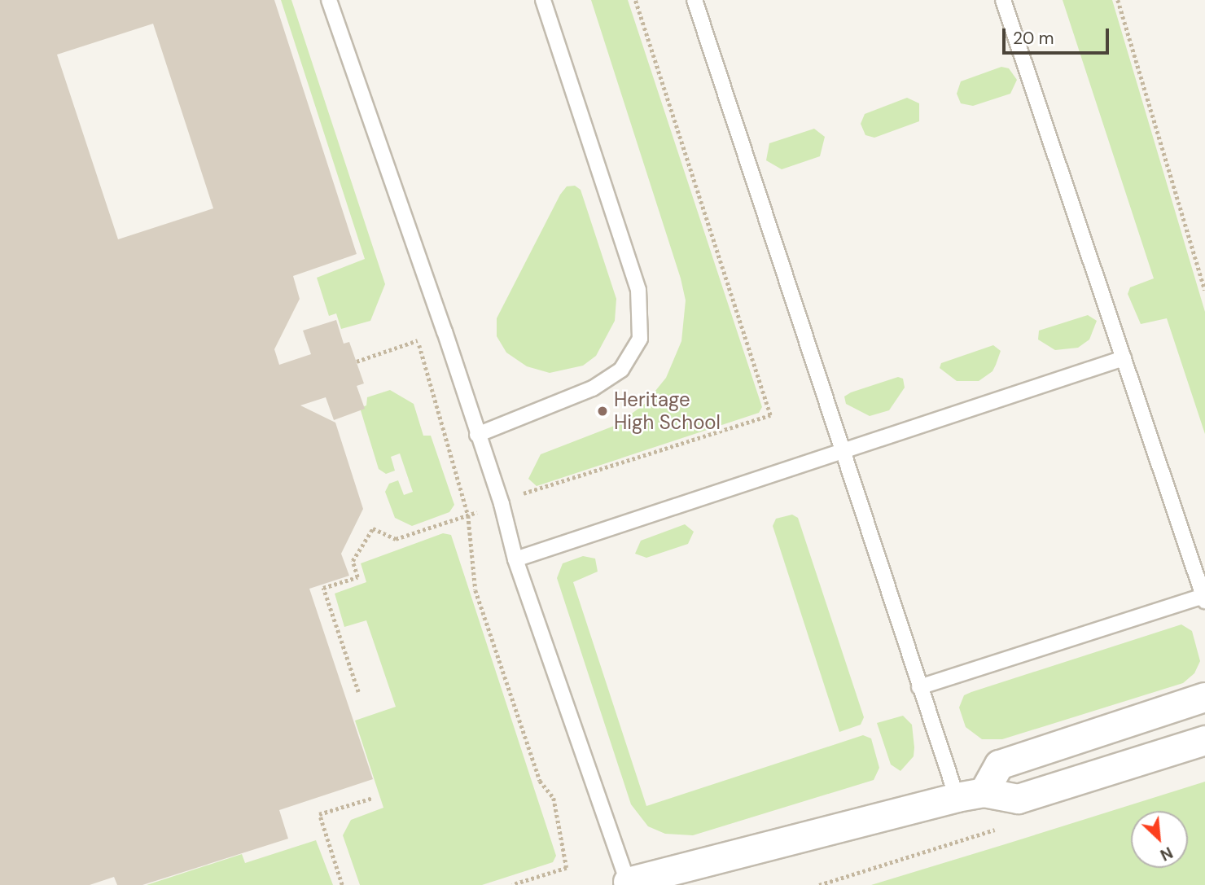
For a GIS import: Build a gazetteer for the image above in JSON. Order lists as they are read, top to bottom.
{
  "places": ["Heritage High School"],
  "scale_bar": "20 m",
  "north": "bottom right"
}
